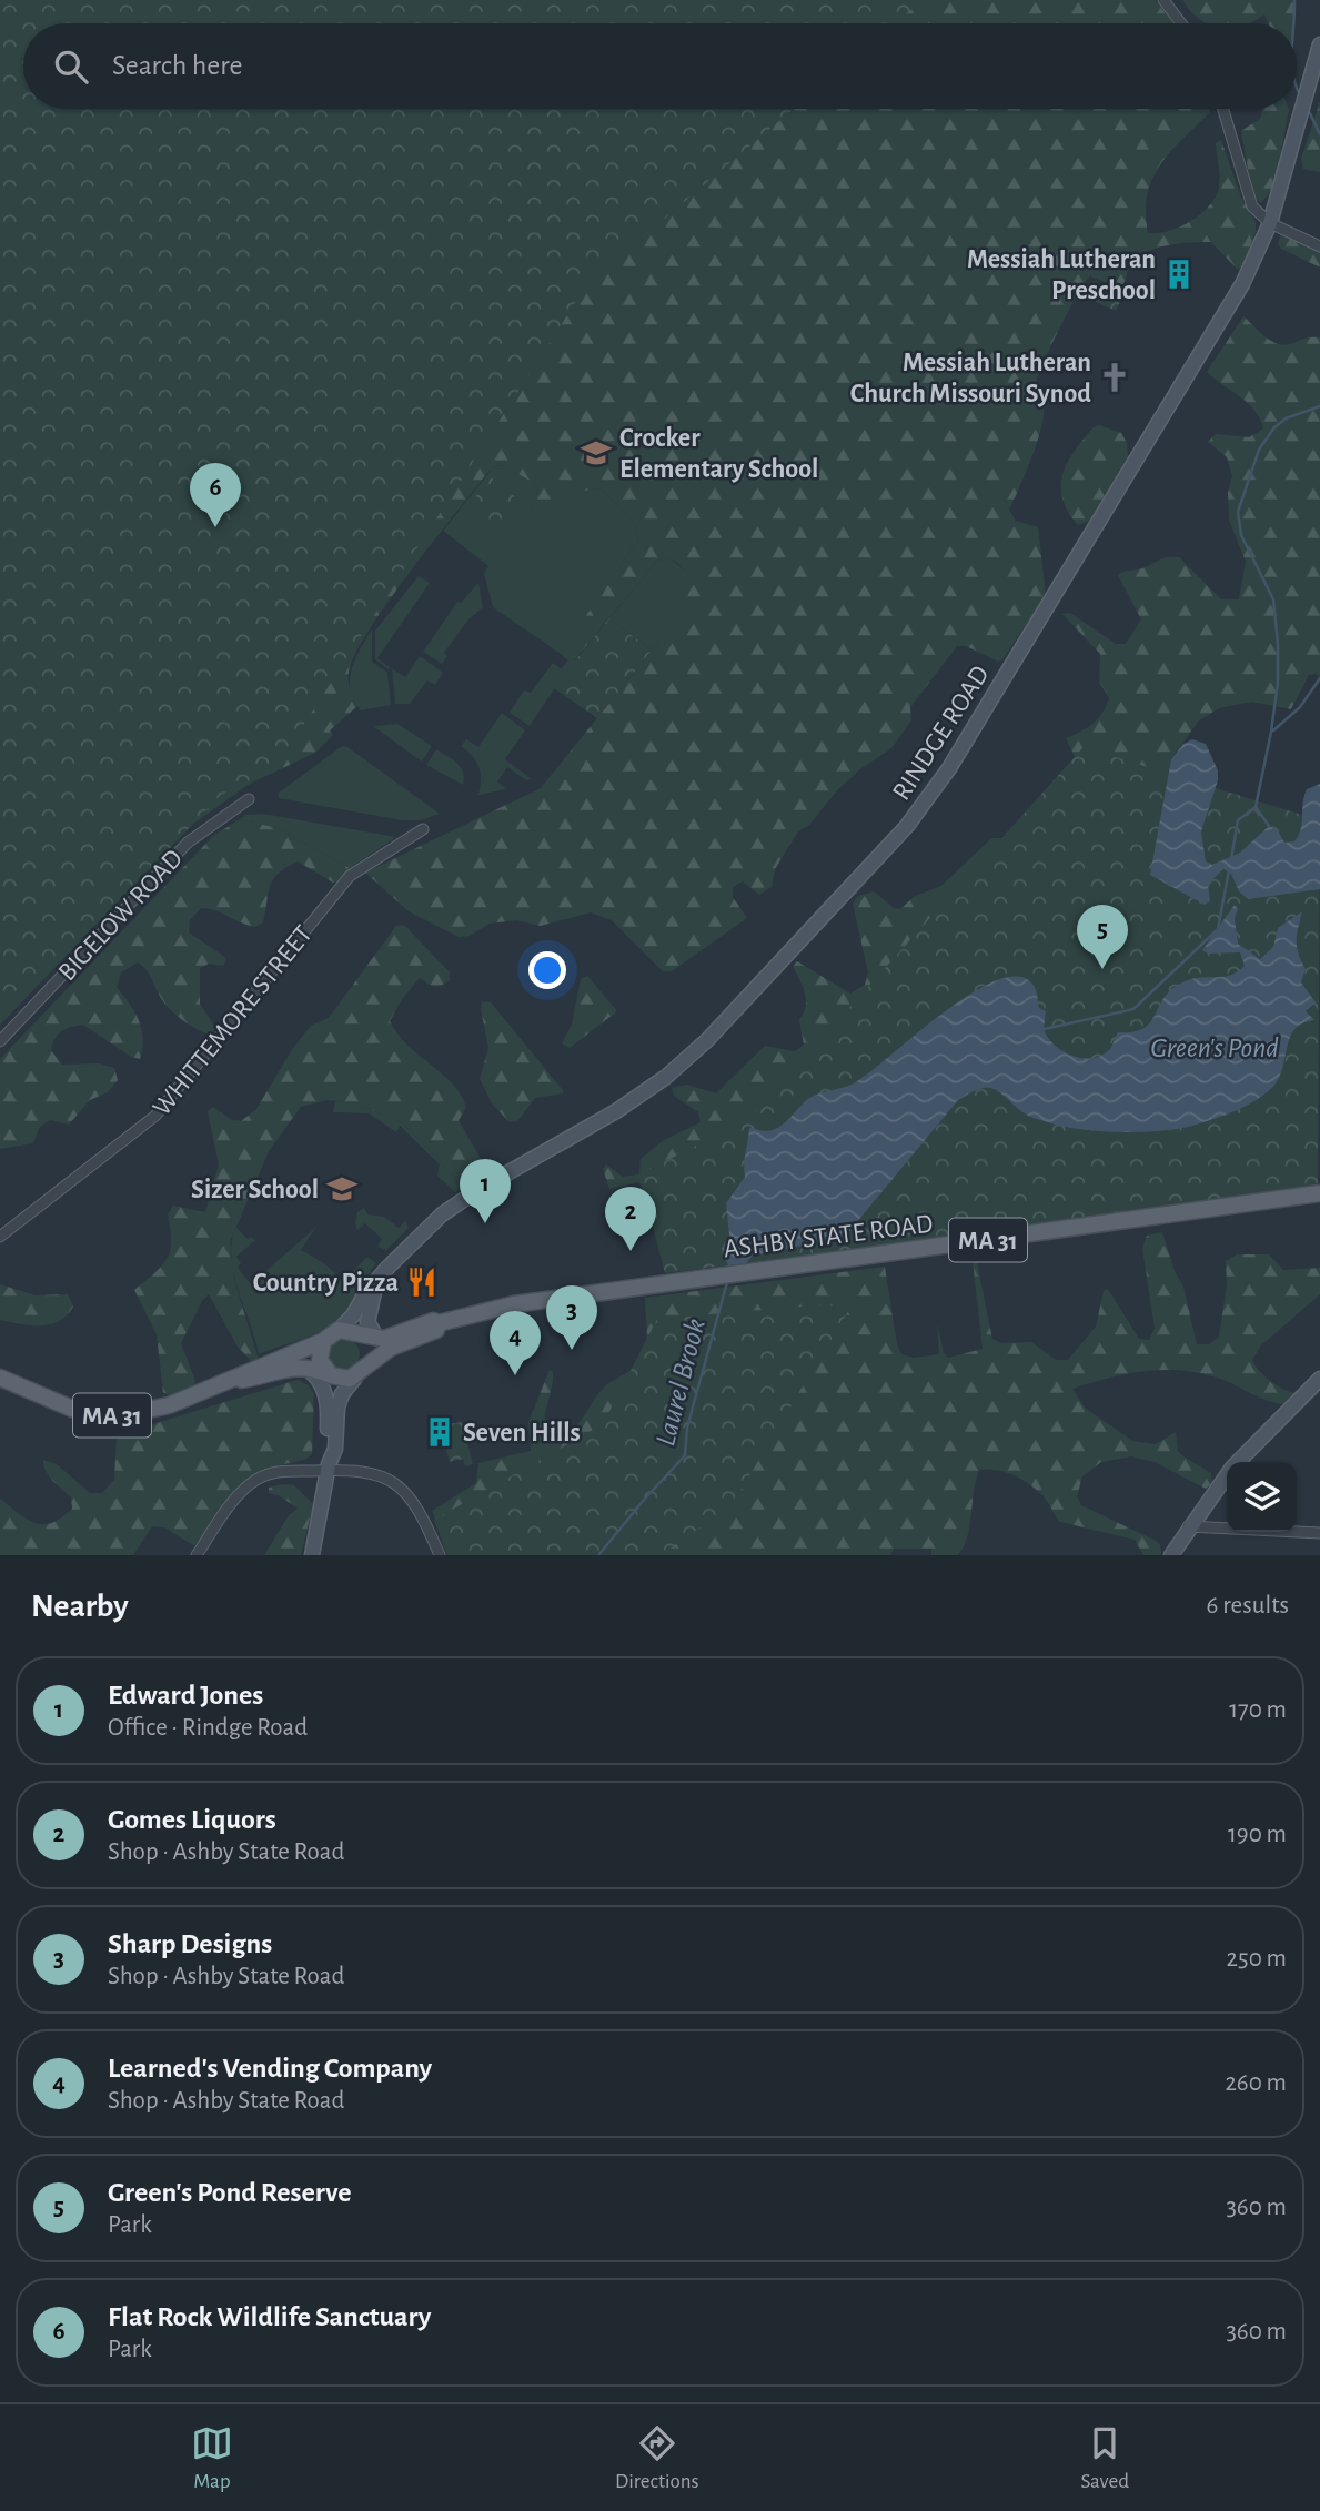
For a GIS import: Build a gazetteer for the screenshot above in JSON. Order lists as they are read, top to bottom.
{
  "streets": {
    "main road": ["ASHBY STATE ROAD", "MA 31"],
    "street": ["RINDGE ROAD", "BIGELOW ROAD", "WHITTEMORE STREET"]
  },
  "crossings": [
    ["RINDGE ROAD", "ASHBY STATE ROAD"],
    ["RINDGE ROAD", "MA 31"],
    ["ASHBY STATE ROAD", "MA 31"]
  ],
  "water": ["Green's Pond", "Laurel Brook"],
  "places": {
    "building": ["Messiah Lutheran Preschool", "Seven Hills"],
    "church": ["Messiah Lutheran Church Missouri Synod"],
    "school or university": ["Crocker Elementary School", "Sizer School"],
    "restaurant": ["Country Pizza"]
  },
  "page": {
    "search": "Search here",
    "pins": [
      "6",
      "5",
      "1",
      "2",
      "3",
      "4"
    ],
    "heading": ["Nearby", "6 results"],
    "list": [
      {
        "mark": "1",
        "name": "Edward Jones",
        "note": "Office · Rindge Road",
        "value": "170 m"
      },
      {
        "mark": "2",
        "name": "Gomes Liquors",
        "note": "Shop · Ashby State Road",
        "value": "190 m"
      },
      {
        "mark": "3",
        "name": "Sharp Designs",
        "note": "Shop · Ashby State Road",
        "value": "250 m"
      },
      {
        "mark": "4",
        "name": "Learned's Vending Company",
        "note": "Shop · Ashby State Road",
        "value": "260 m"
      },
      {
        "mark": "5",
        "name": "Green's Pond Reserve",
        "note": "Park",
        "value": "360 m"
      },
      {
        "mark": "6",
        "name": "Flat Rock Wildlife Sanctuary",
        "note": "Park",
        "value": "360 m"
      }
    ],
    "nav": ["Map", "Directions", "Saved"]
  }
}
